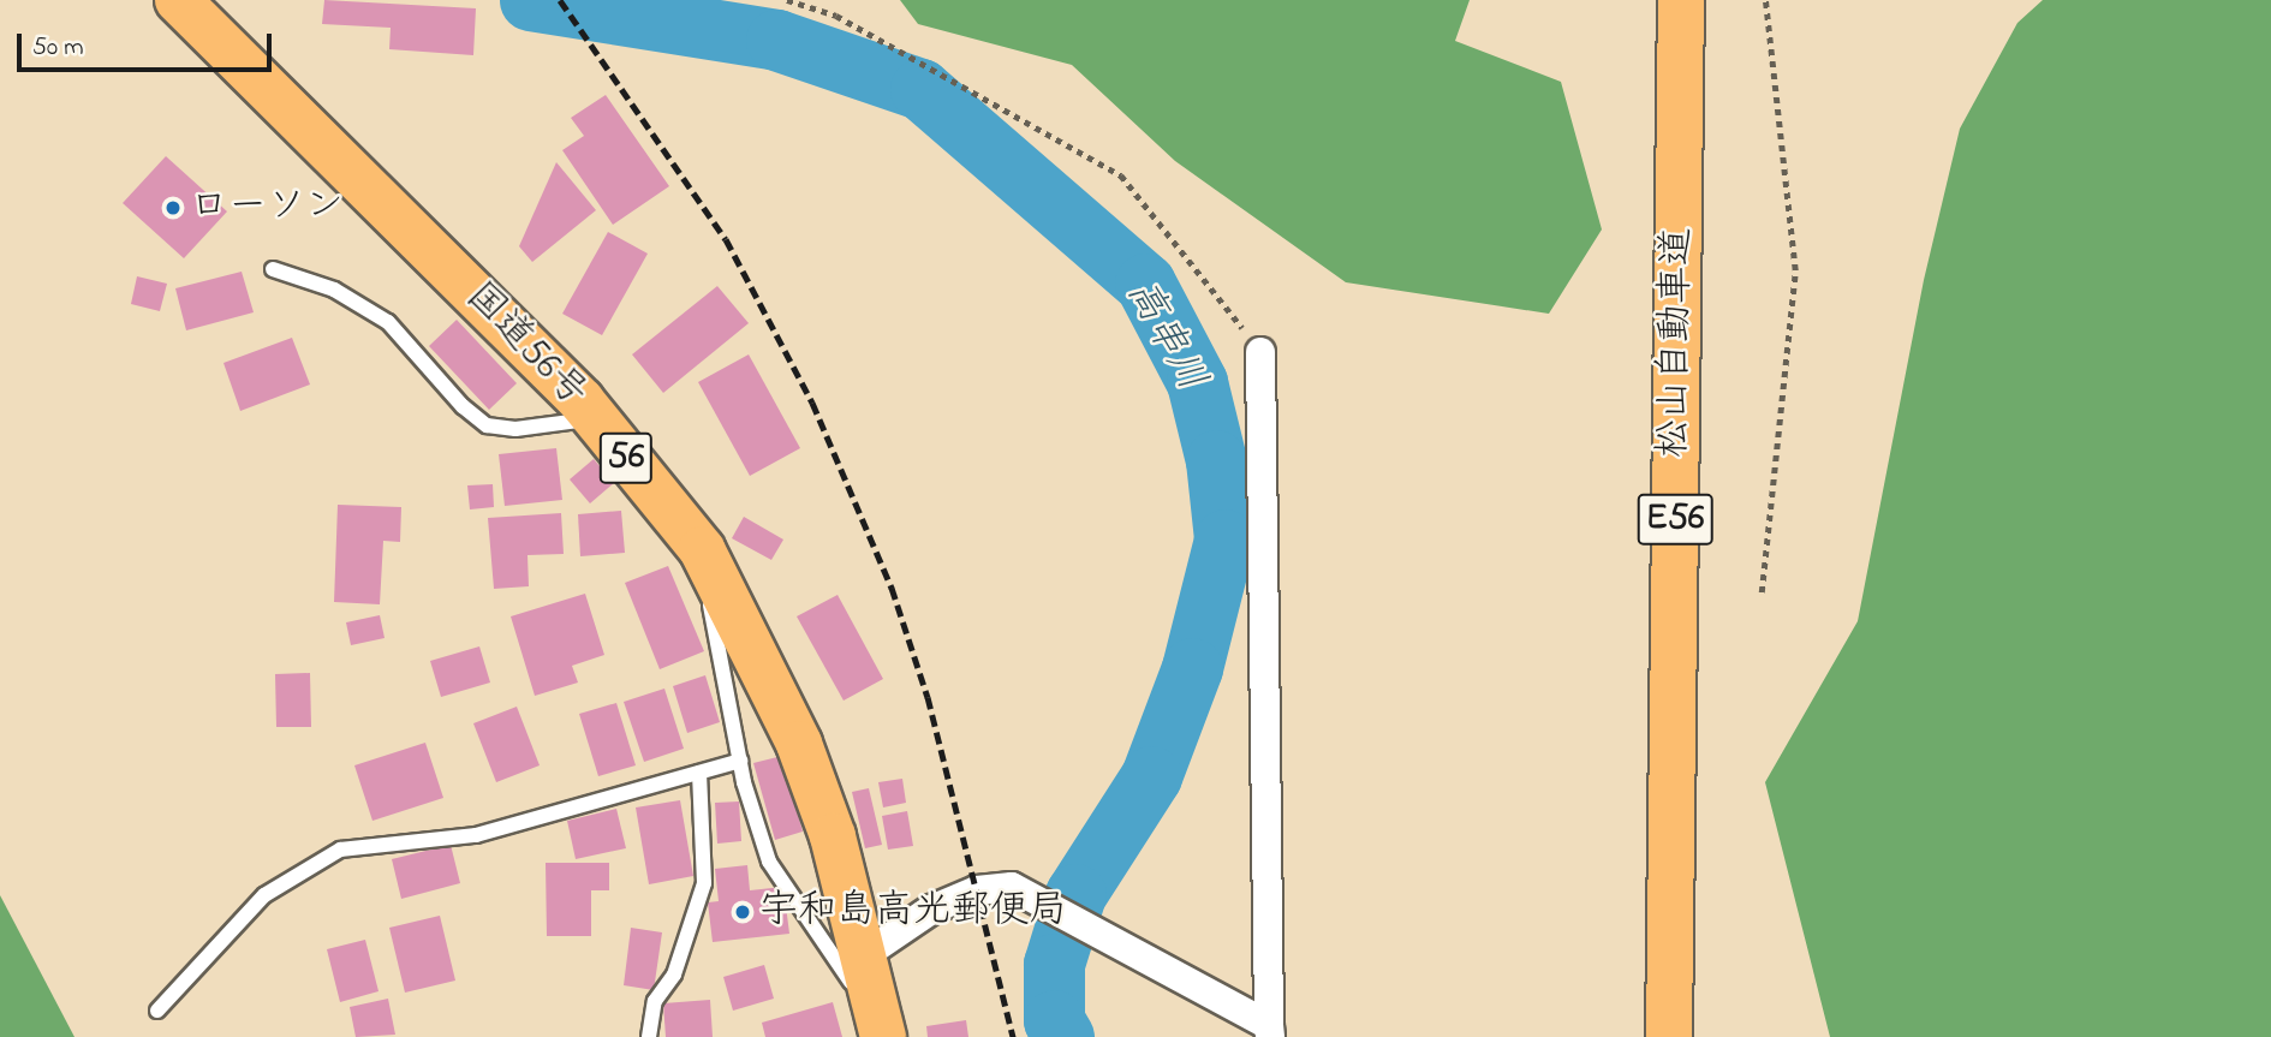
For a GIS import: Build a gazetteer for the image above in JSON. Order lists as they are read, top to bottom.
{
  "streets": {
    "highway": [
      "松山自動車道",
      "国道56号",
      "56",
      "E56"
    ]
  },
  "water": ["高串川"],
  "places": ["ローソン", "宇和島高光郵便局"],
  "scale_bar": "50 m"
}
